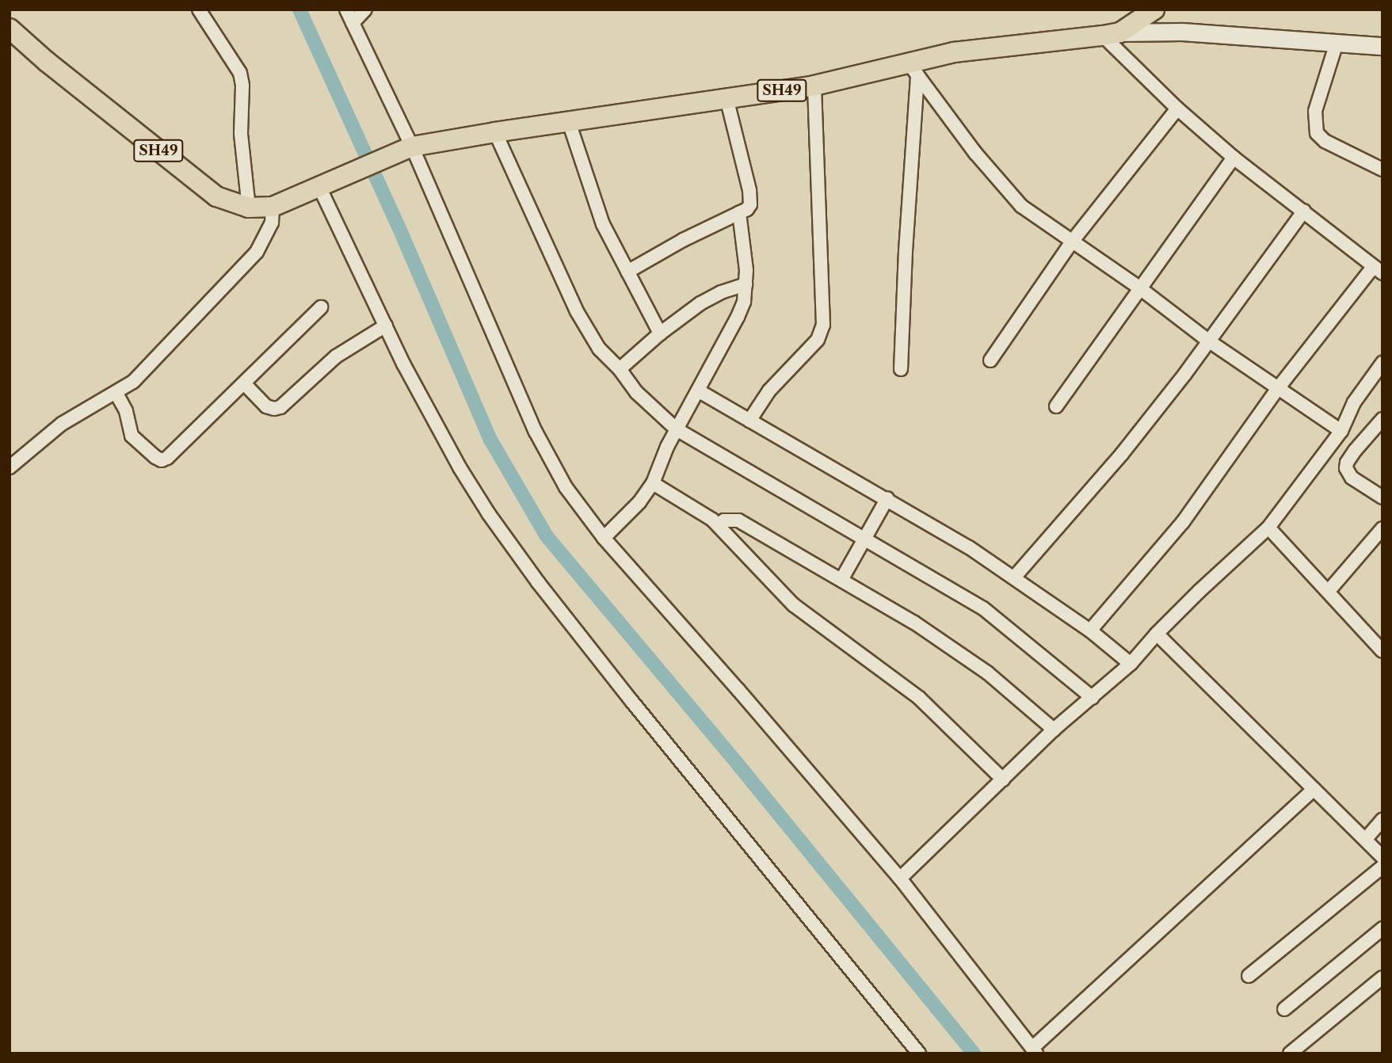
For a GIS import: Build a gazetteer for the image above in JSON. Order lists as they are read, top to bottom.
{
  "streets": {
    "main road": ["SH49"]
  }
}
